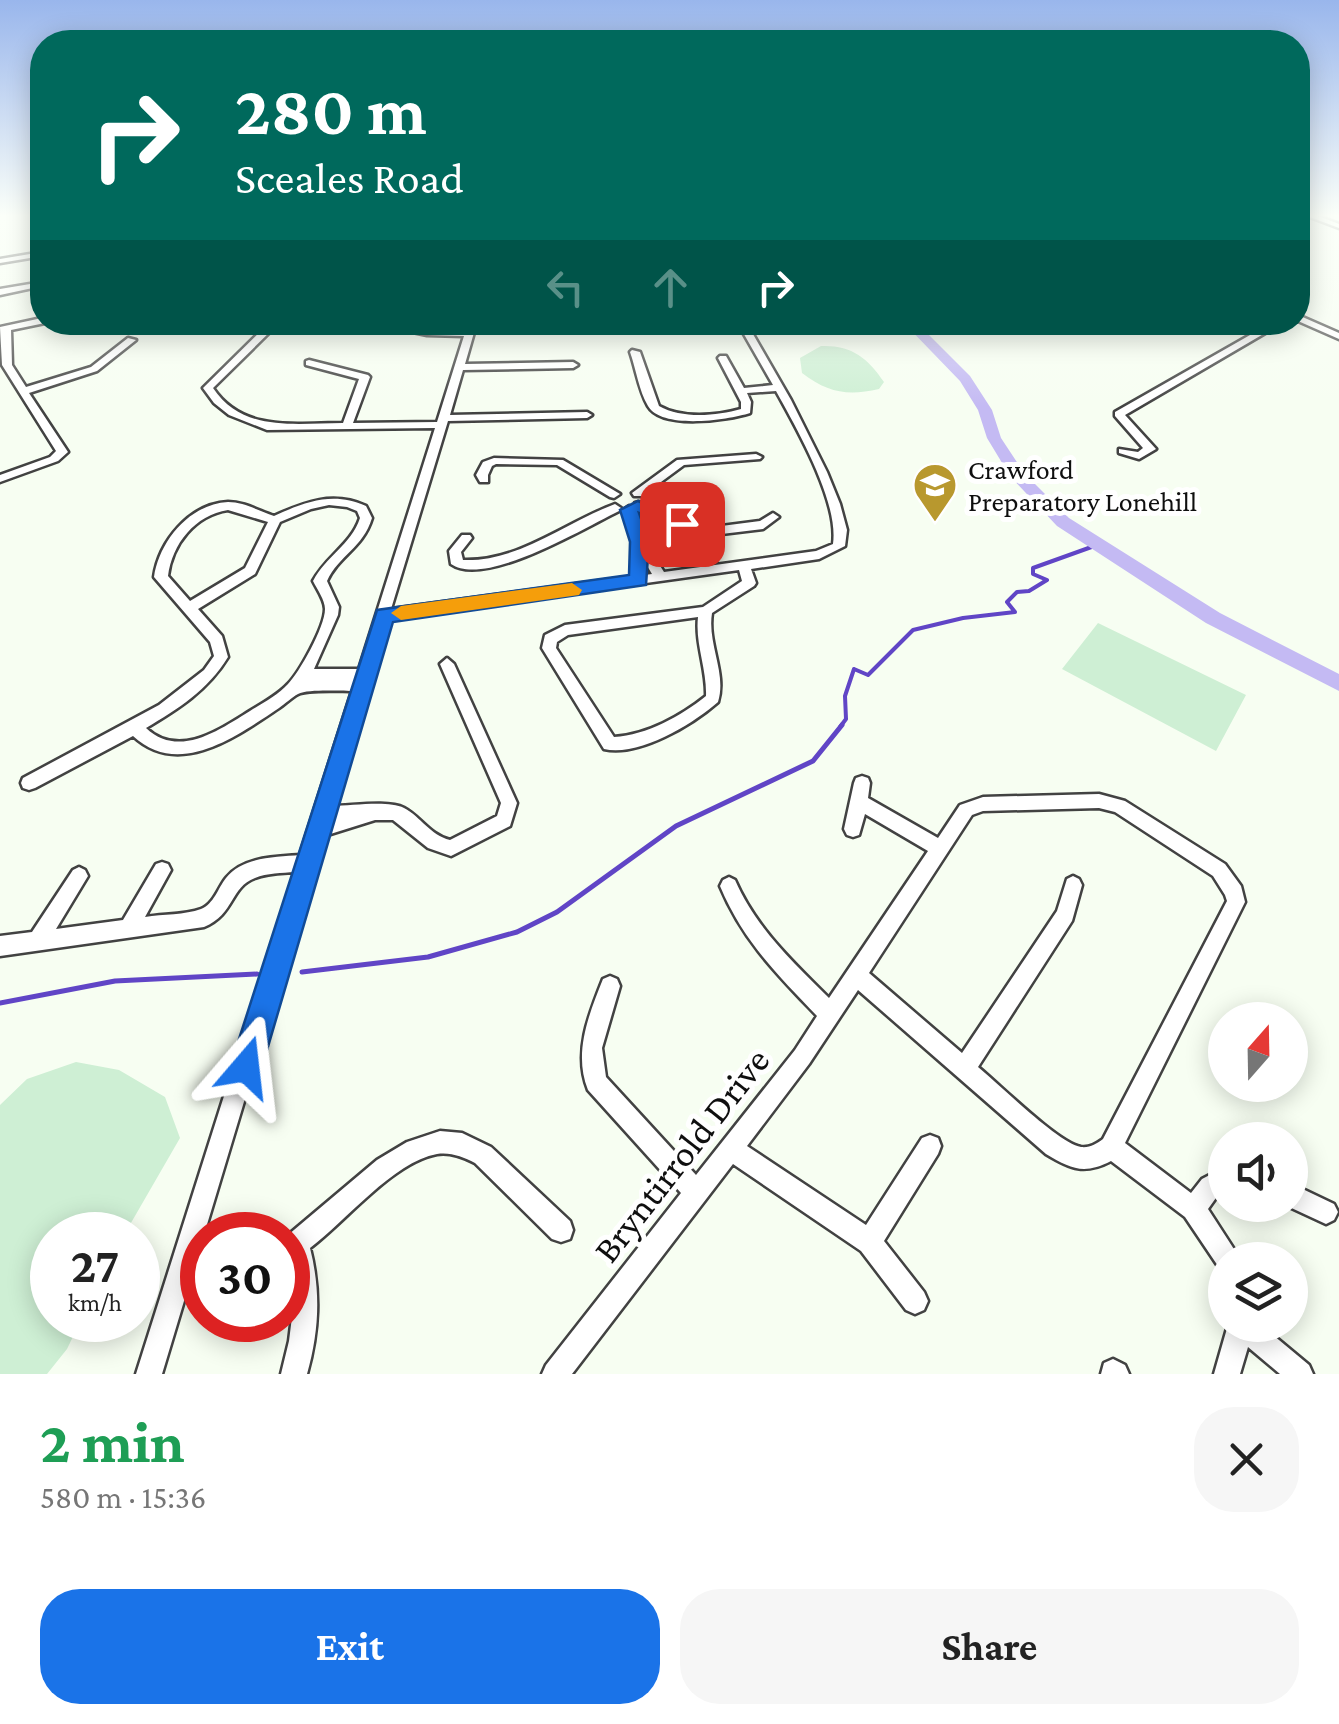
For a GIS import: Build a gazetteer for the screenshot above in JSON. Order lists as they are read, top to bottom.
{
  "streets": {
    "street": ["Bryntirrold Drive"]
  },
  "places": {
    "school or university": ["Crawford Preparatory Lonehill"]
  },
  "north": "top",
  "page": {
    "turn": ["280 m", "Sceales Road"],
    "speed": "27 km/h",
    "limit": "30",
    "heading": ["2 min", "580 m · 15:36"],
    "buttons": ["Exit", "Share"]
  }
}
